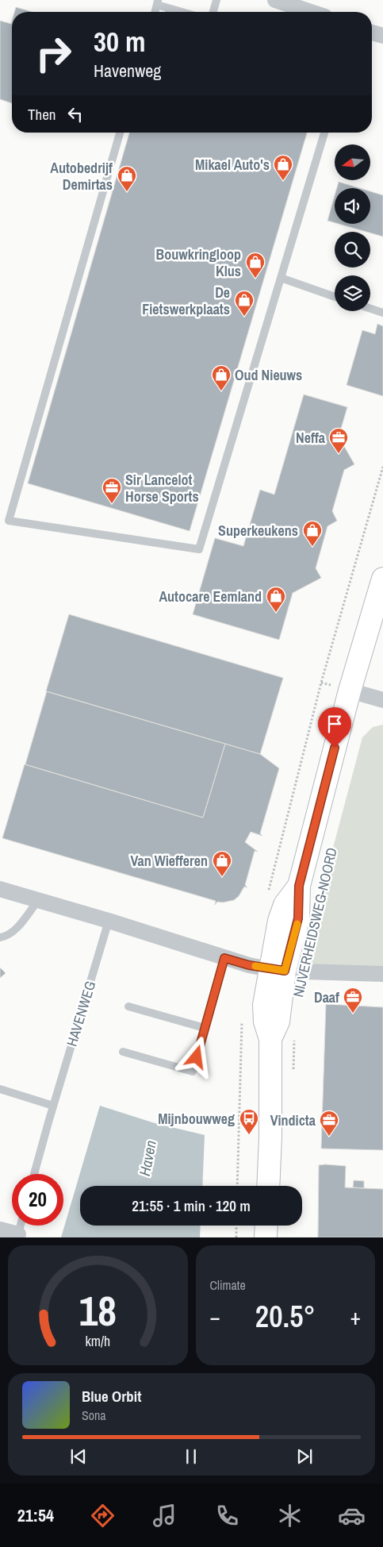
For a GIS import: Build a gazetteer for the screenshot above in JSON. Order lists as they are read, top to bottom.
{
  "streets": {
    "street": ["NIJVERHEIDSWEG-NOORD"],
    "lane": ["HAVENWEG"]
  },
  "water": ["Haven"],
  "places": {
    "shop": [
      "Mikael Auto's",
      "Autobedrijf Demirtas",
      "Bouwkringloop Klus",
      "De Fietswerkplaats",
      "Oud Nieuws",
      "Superkeukens",
      "Autocare Eemland",
      "Van Wiefferen"
    ],
    "office": [
      "Neffa",
      "Sir Lancelot Horse Sports",
      "Daaf",
      "Vindicta"
    ],
    "bus stop": ["Mijnbouwweg"]
  },
  "north": "left",
  "page": {
    "turn": ["30 m", "Havenweg"],
    "then": "Then",
    "limit": "20",
    "trip": "21:55 · 1 min · 120 m",
    "tile": "Climate",
    "heat": ["−", "20.5°", "+"],
    "song": ["Blue Orbit", "Sona"],
    "tabs": "21:54",
    "gauge": ["18", "km/h"]
  }
}
